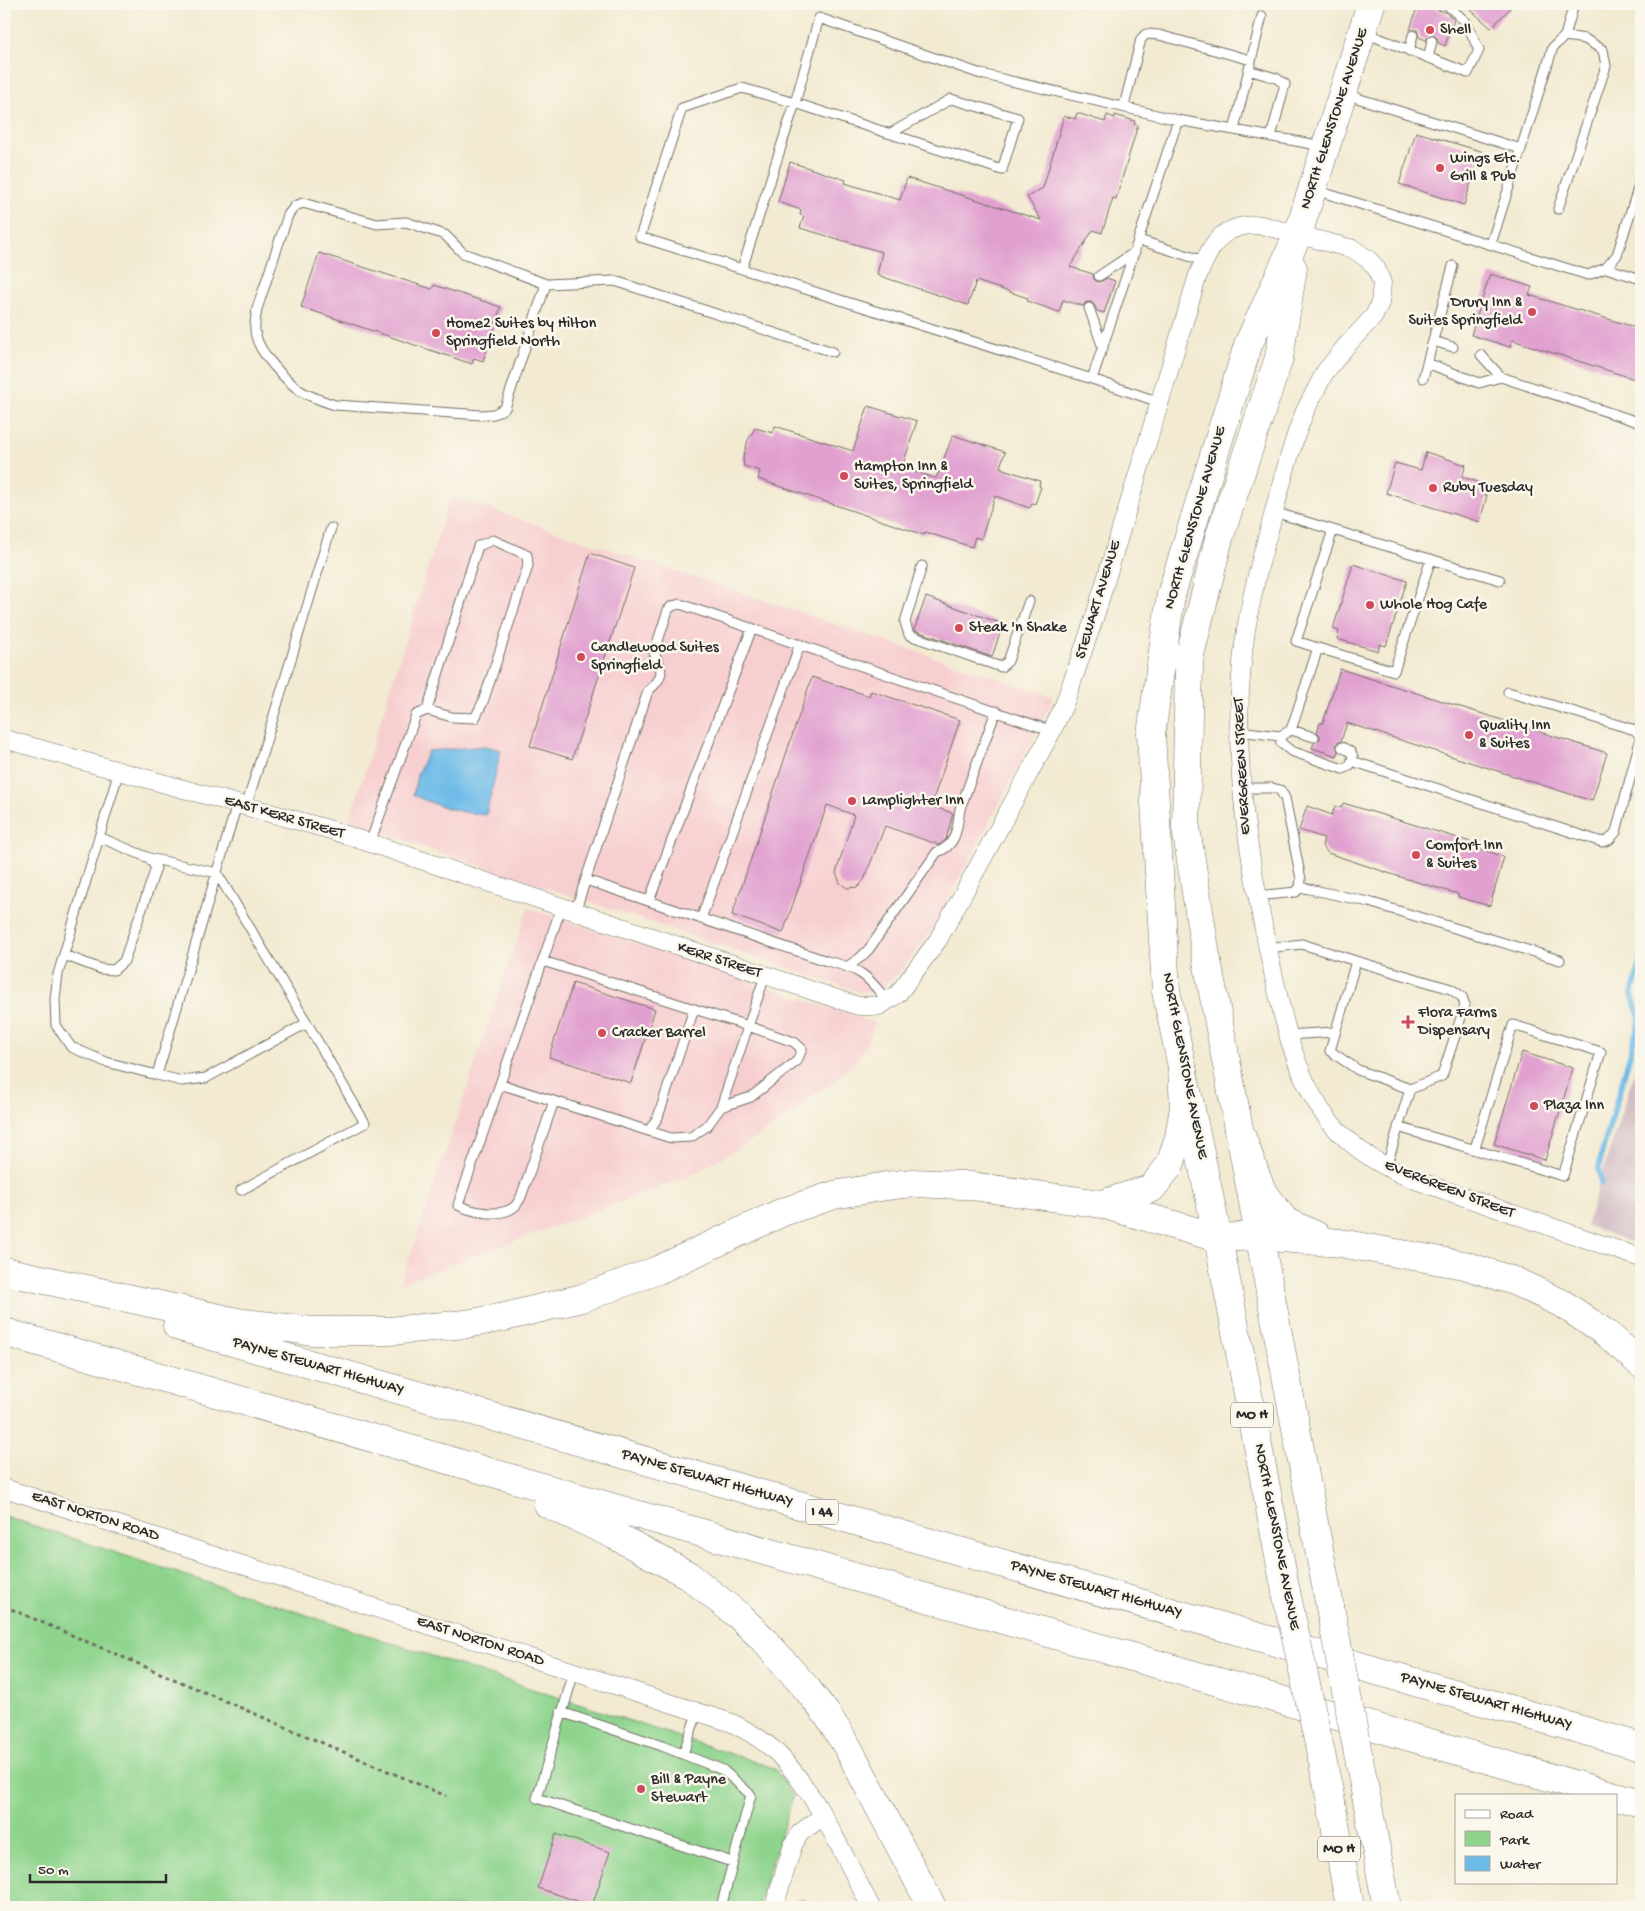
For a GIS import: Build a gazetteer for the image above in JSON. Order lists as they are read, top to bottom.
{
  "streets": {
    "main road": [
      "NORTH GLENSTONE AVENUE",
      "PAYNE STEWART HIGHWAY",
      "MO H",
      "I 44"
    ],
    "street": [
      "STEWART AVENUE",
      "EVERGREEN STREET",
      "EAST KERR STREET",
      "KERR STREET",
      "EAST NORTON ROAD"
    ]
  },
  "crossings": [
    ["NORTH GLENSTONE AVENUE", "STEWART AVENUE"],
    ["NORTH GLENSTONE AVENUE", "EVERGREEN STREET"],
    ["STEWART AVENUE", "EVERGREEN STREET"],
    ["STEWART AVENUE", "KERR STREET"],
    ["EAST KERR STREET", "KERR STREET"]
  ],
  "places": {
    "other": [
      "Shell",
      "Wings Etc. Grill & Pub",
      "Drury Inn & Suites Springfield",
      "Home2 Suites by Hilton Springfield North",
      "Hampton Inn & Suites, Springfield",
      "Ruby Tuesday",
      "Whole Hog Cafe",
      "Steak 'n Shake",
      "Candlewood Suites Springfield",
      "Quality Inn & Suites",
      "Lamplighter Inn",
      "Comfort Inn & Suites",
      "Cracker Barrel",
      "Plaza Inn",
      "Bill & Payne Stewart"
    ],
    "health": ["Flora Farms Dispensary"]
  },
  "legend": ["Road", "Park", "Water"],
  "scale_bar": "50 m"
}
